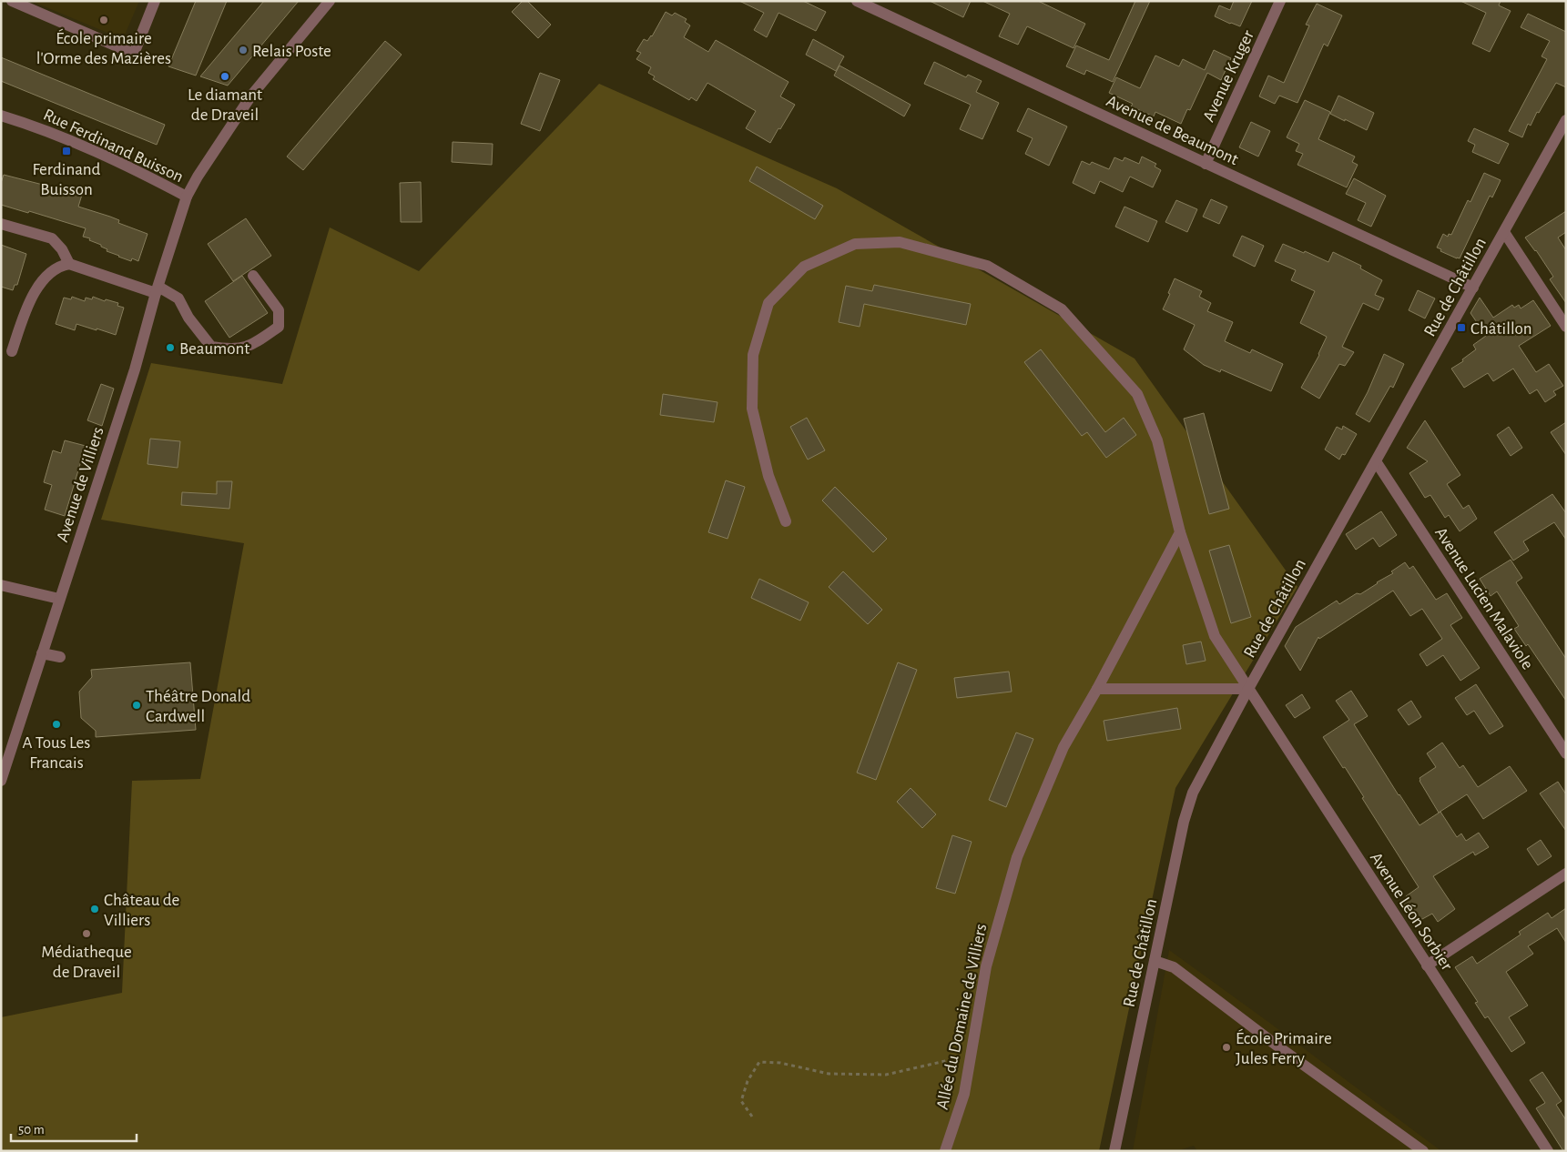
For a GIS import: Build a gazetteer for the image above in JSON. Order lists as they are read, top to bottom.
{
  "streets": {
    "street": [
      "Avenue Kruger",
      "Avenue de Beaumont",
      "Rue Ferdinand Buisson",
      "Rue de Châtillon",
      "Avenue de Villiers",
      "Avenue Lucien Malaviole",
      "Avenue Léon Sorbier",
      "Allée du Domaine de Villiers"
    ]
  },
  "crossings": [
    ["Avenue Kruger", "Avenue de Beaumont"],
    ["Avenue de Beaumont", "Rue de Châtillon"],
    ["Rue Ferdinand Buisson", "Avenue de Villiers"],
    ["Rue de Châtillon", "Avenue Lucien Malaviole"],
    ["Rue de Châtillon", "Avenue Léon Sorbier"]
  ],
  "places": {
    "other": [
      "École primaire l'Orme des Mazières",
      "Relais Poste",
      "Le diamant de Draveil",
      "Beaumont",
      "Théâtre Donald Cardwell",
      "A Tous Les Francais",
      "Château de Villiers",
      "Médiatheque de Draveil",
      "École Primaire Jules Ferry"
    ],
    "transit": ["Ferdinand Buisson", "Châtillon"]
  },
  "scale_bar": "50 m"
}
